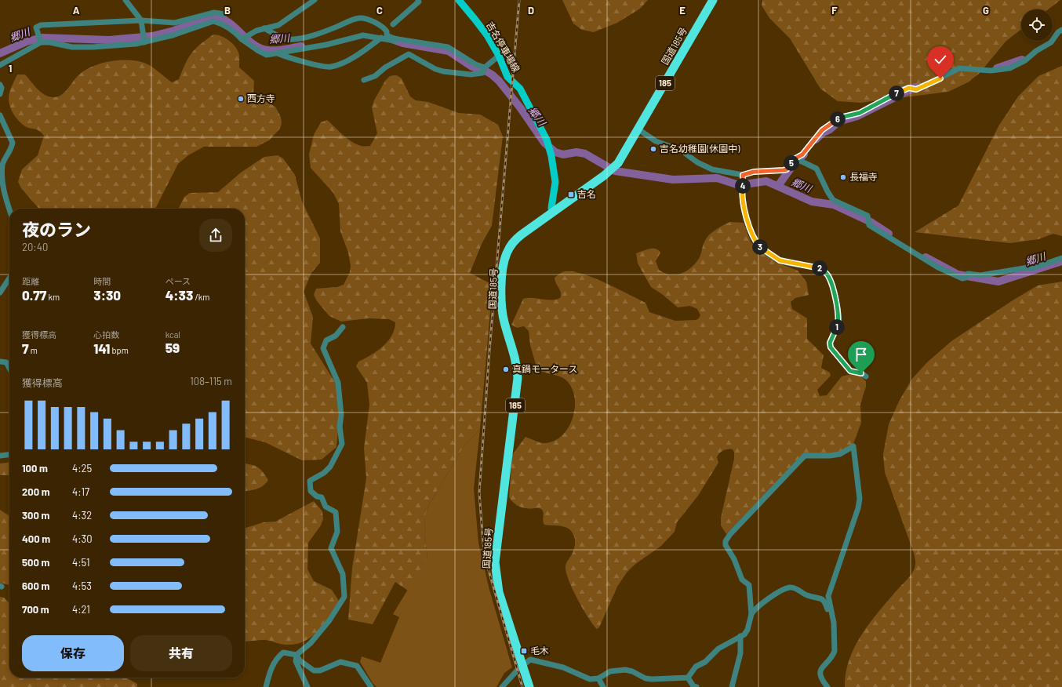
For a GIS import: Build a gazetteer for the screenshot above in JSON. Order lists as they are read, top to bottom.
{
  "streets": {
    "highway": ["国道185号", "185"],
    "main road": ["吉名停車場線"]
  },
  "crossings": [
    ["国道185号", "吉名停車場線"]
  ],
  "water": ["郷川"],
  "places": {
    "other": [
      "西方寺",
      "吉名幼稚園(休園中)",
      "長福寺",
      "真鍋モータース"
    ],
    "transit": ["吉名", "毛木"]
  },
  "page": {
    "pins": [
      "7",
      "6",
      "5",
      "4",
      "3",
      "2",
      "1"
    ],
    "heading": ["夜のラン", "20:40"],
    "stats": [
      ["距離", "0.77 km"],
      ["時間", "3:30"],
      ["ペース", "4:33 /km"],
      ["獲得標高", "7 m"],
      ["心拍数", "141 bpm"],
      ["kcal", "59"]
    ],
    "chart": ["獲得標高", "108–115 m"],
    "list": [
      {
        "name": "100 m",
        "note": "4:25"
      },
      {
        "name": "200 m",
        "note": "4:17"
      },
      {
        "name": "300 m",
        "note": "4:32"
      },
      {
        "name": "400 m",
        "note": "4:30"
      },
      {
        "name": "500 m",
        "note": "4:51"
      },
      {
        "name": "600 m",
        "note": "4:53"
      },
      {
        "name": "700 m",
        "note": "4:21"
      }
    ],
    "buttons": ["保存", "共有"]
  },
  "grid": {
    "columns": [
      "A",
      "B",
      "C",
      "D",
      "E",
      "F",
      "G"
    ],
    "rows": ["1"]
  }
}
